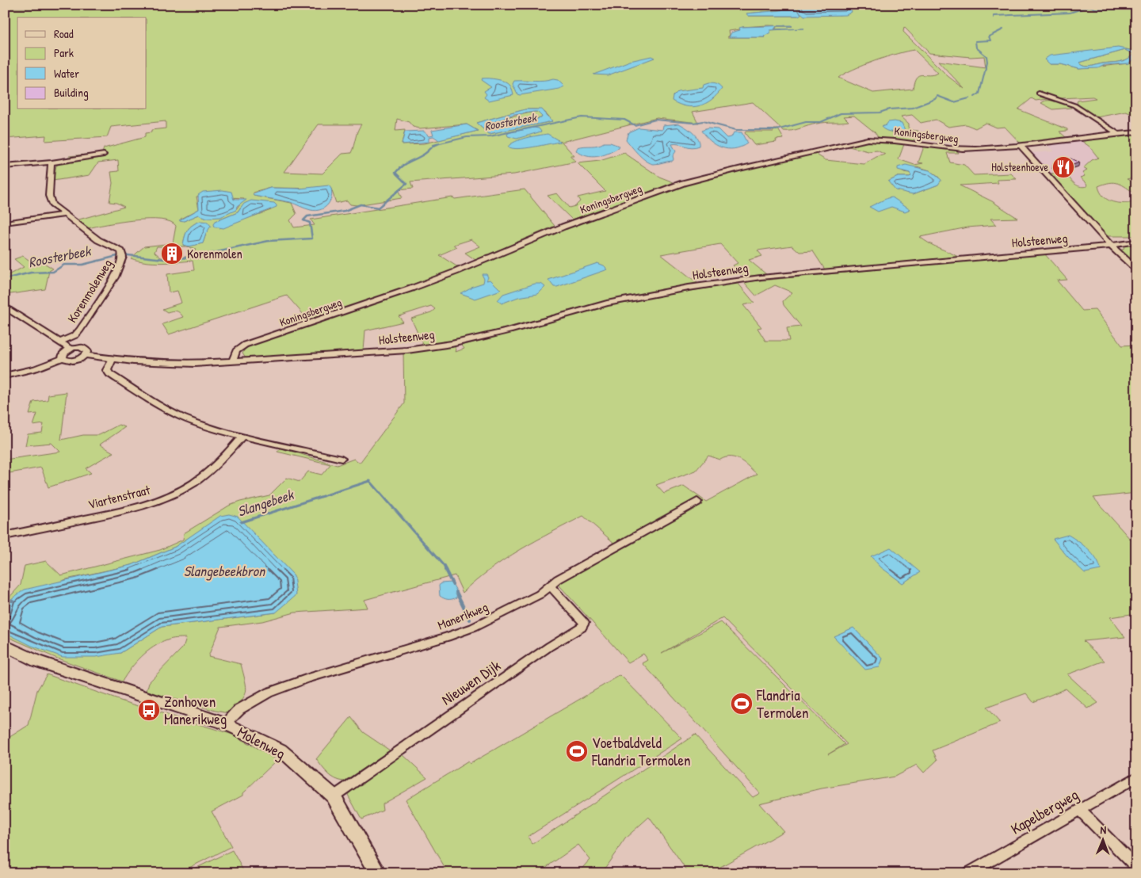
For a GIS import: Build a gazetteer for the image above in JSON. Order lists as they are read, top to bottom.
{
  "streets": {
    "street": [
      "Koningsbergweg",
      "Holsteenweg",
      "Korenmolenweg",
      "Viartenstraat",
      "Manerikweg",
      "Nieuwen Dijk",
      "Molenweg",
      "Kapelbergweg"
    ]
  },
  "crossings": [
    ["Koningsbergweg", "Holsteenweg"],
    ["Manerikweg", "Nieuwen Dijk"],
    ["Manerikweg", "Molenweg"],
    ["Nieuwen Dijk", "Molenweg"]
  ],
  "water": ["Roosterbeek", "Slangebeek", "Slangebeekbron"],
  "places": {
    "restaurant": ["Holsteenhoeve"],
    "building": ["Korenmolen"],
    "sports": ["Flandria Termolen", "Voetbaldveld Flandria Termolen"],
    "bus stop": ["Zonhoven Manerikweg"]
  },
  "legend": [
    "Road",
    "Park",
    "Water",
    "Building"
  ],
  "north": "top"
}
